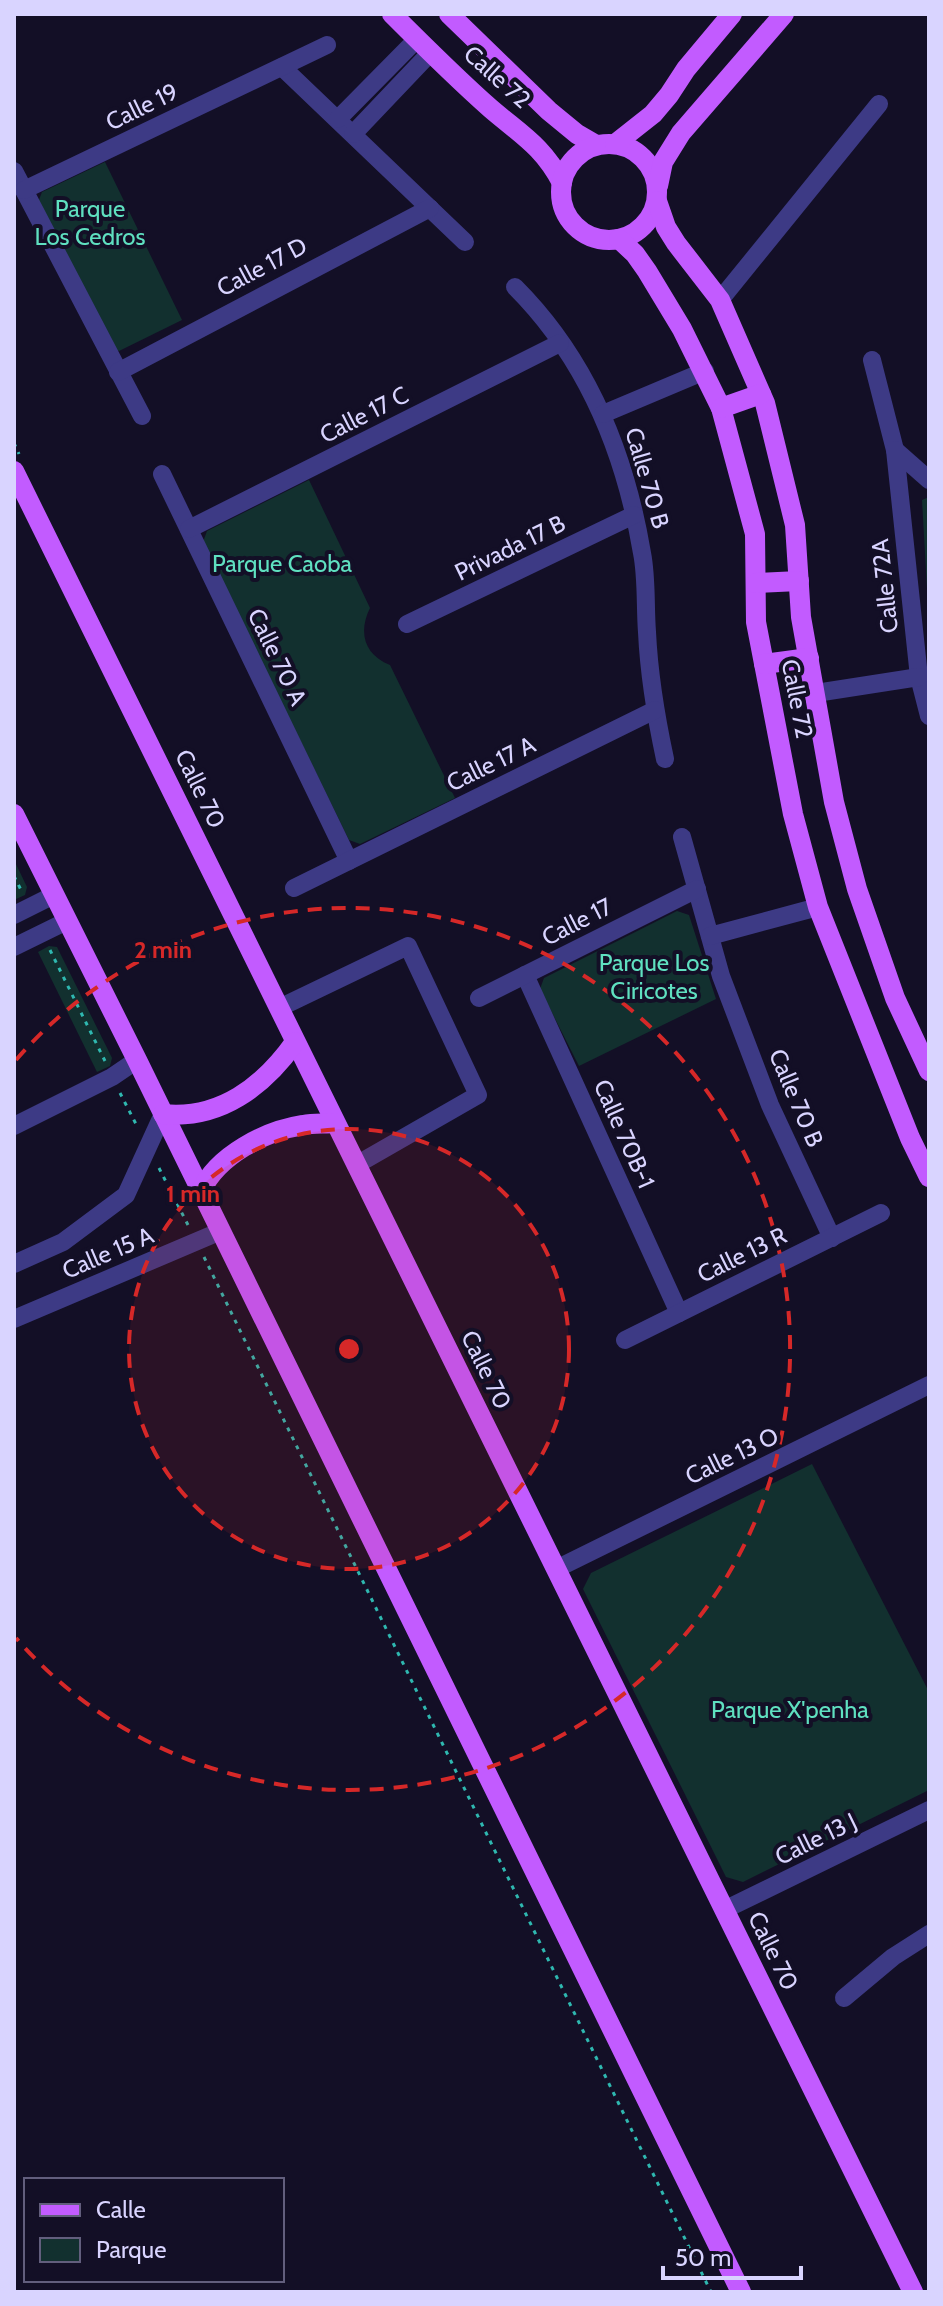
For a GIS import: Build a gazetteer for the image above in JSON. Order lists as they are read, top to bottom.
{
  "streets": {
    "main road": ["Calle 72", "Calle 70"],
    "street": [
      "Calle 19",
      "Calle 17 D",
      "Calle 17 C",
      "Calle 70 B",
      "Privada 17 B",
      "Calle 72A",
      "Calle 70 A",
      "Calle 17 A",
      "Calle 17",
      "Calle 70B-1",
      "Calle 15 A",
      "Calle 13 R",
      "Calle 13 O",
      "Calle 13 J"
    ]
  },
  "crossings": [
    ["Calle 17 C", "Calle 70 B"],
    ["Calle 17 C", "Calle 70 A"],
    ["Calle 70 B", "Privada 17 B"],
    ["Calle 70 B", "Calle 17 A"],
    ["Calle 70 B", "Calle 17"],
    ["Calle 70 B", "Calle 13 R"],
    ["Calle 70 A", "Calle 17 A"],
    ["Calle 70", "Calle 13 O"],
    ["Calle 70", "Calle 13 J"],
    ["Calle 17", "Calle 70B-1"],
    ["Calle 70B-1", "Calle 13 R"]
  ],
  "parks": [
    "Parque Los Cedros",
    "Parque Caoba",
    "Parque Los Ciricotes",
    "Parque X'penha"
  ],
  "legend": ["Calle", "Parque"],
  "scale_bar": "50 m",
  "rings": ["2 min", "1 min"]
}
